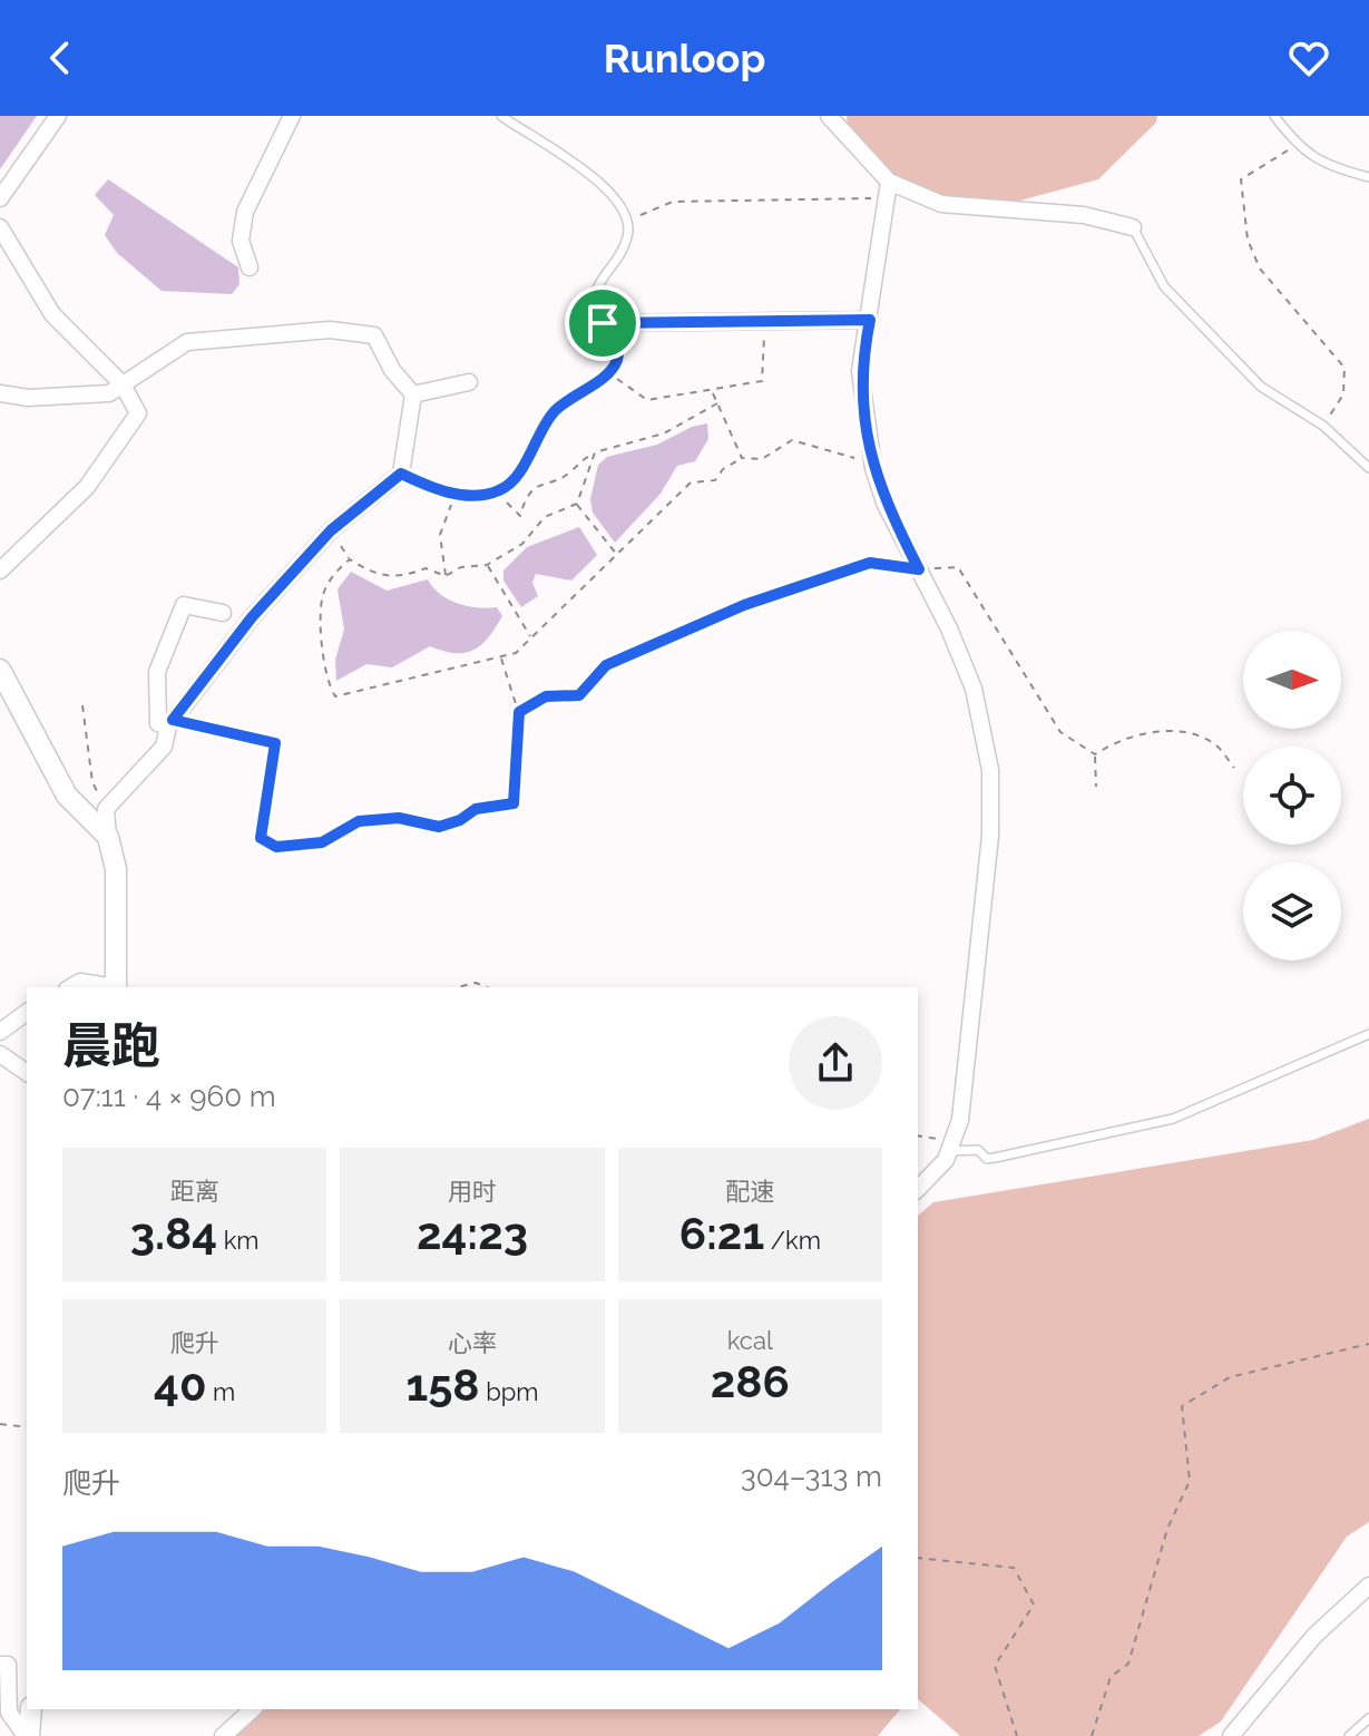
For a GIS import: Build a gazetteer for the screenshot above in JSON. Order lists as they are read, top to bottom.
{
  "north": "right",
  "page": {
    "header": "Runloop",
    "heading": ["晨跑", "07:11 · 4 × 960 m"],
    "stats": [
      ["距离", "3.84 km"],
      ["用时", "24:23"],
      ["配速", "6:21 /km"],
      ["爬升", "40 m"],
      ["心率", "158 bpm"],
      ["kcal", "286"]
    ],
    "chart": ["爬升", "304–313 m"]
  }
}
